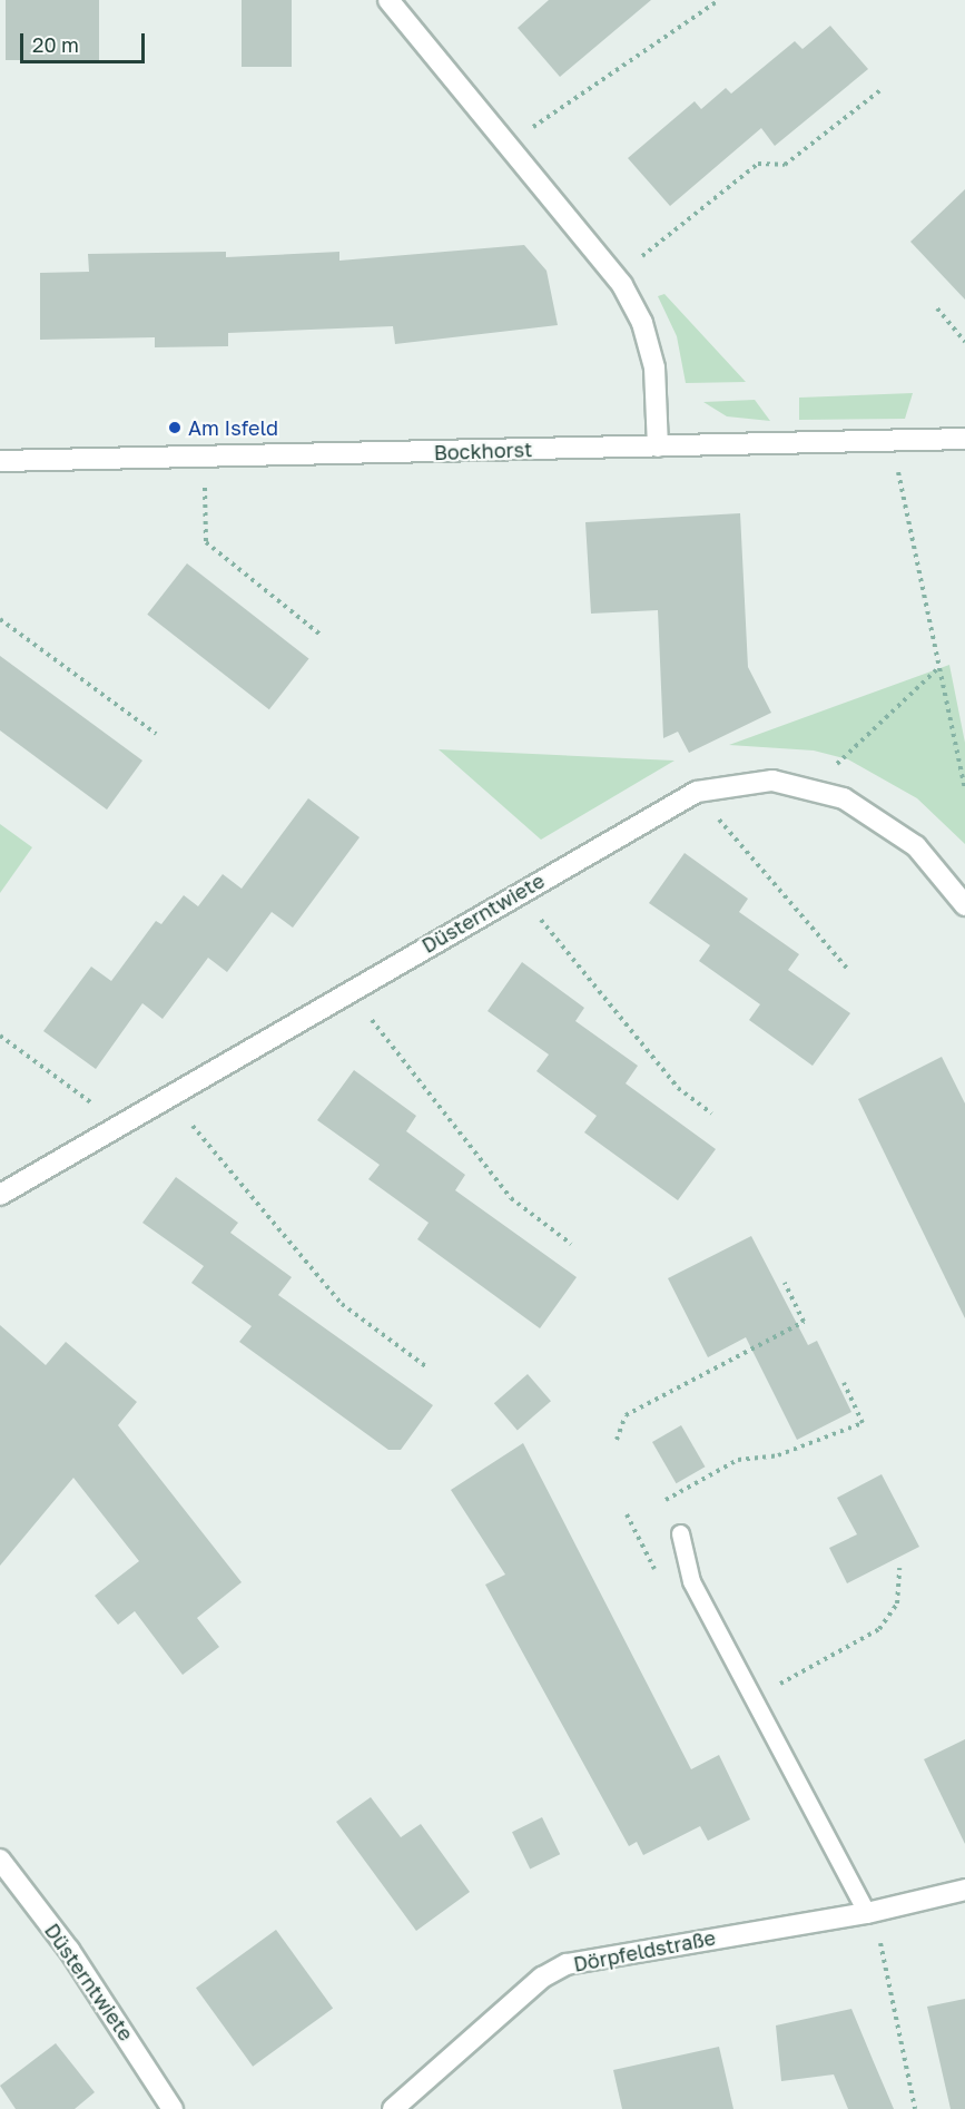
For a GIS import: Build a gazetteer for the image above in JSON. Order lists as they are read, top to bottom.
{
  "streets": {
    "street": ["Bockhorst", "Düsterntwiete", "Dörpfeldstraße"]
  },
  "places": ["Am Isfeld"],
  "scale_bar": "20 m"
}
